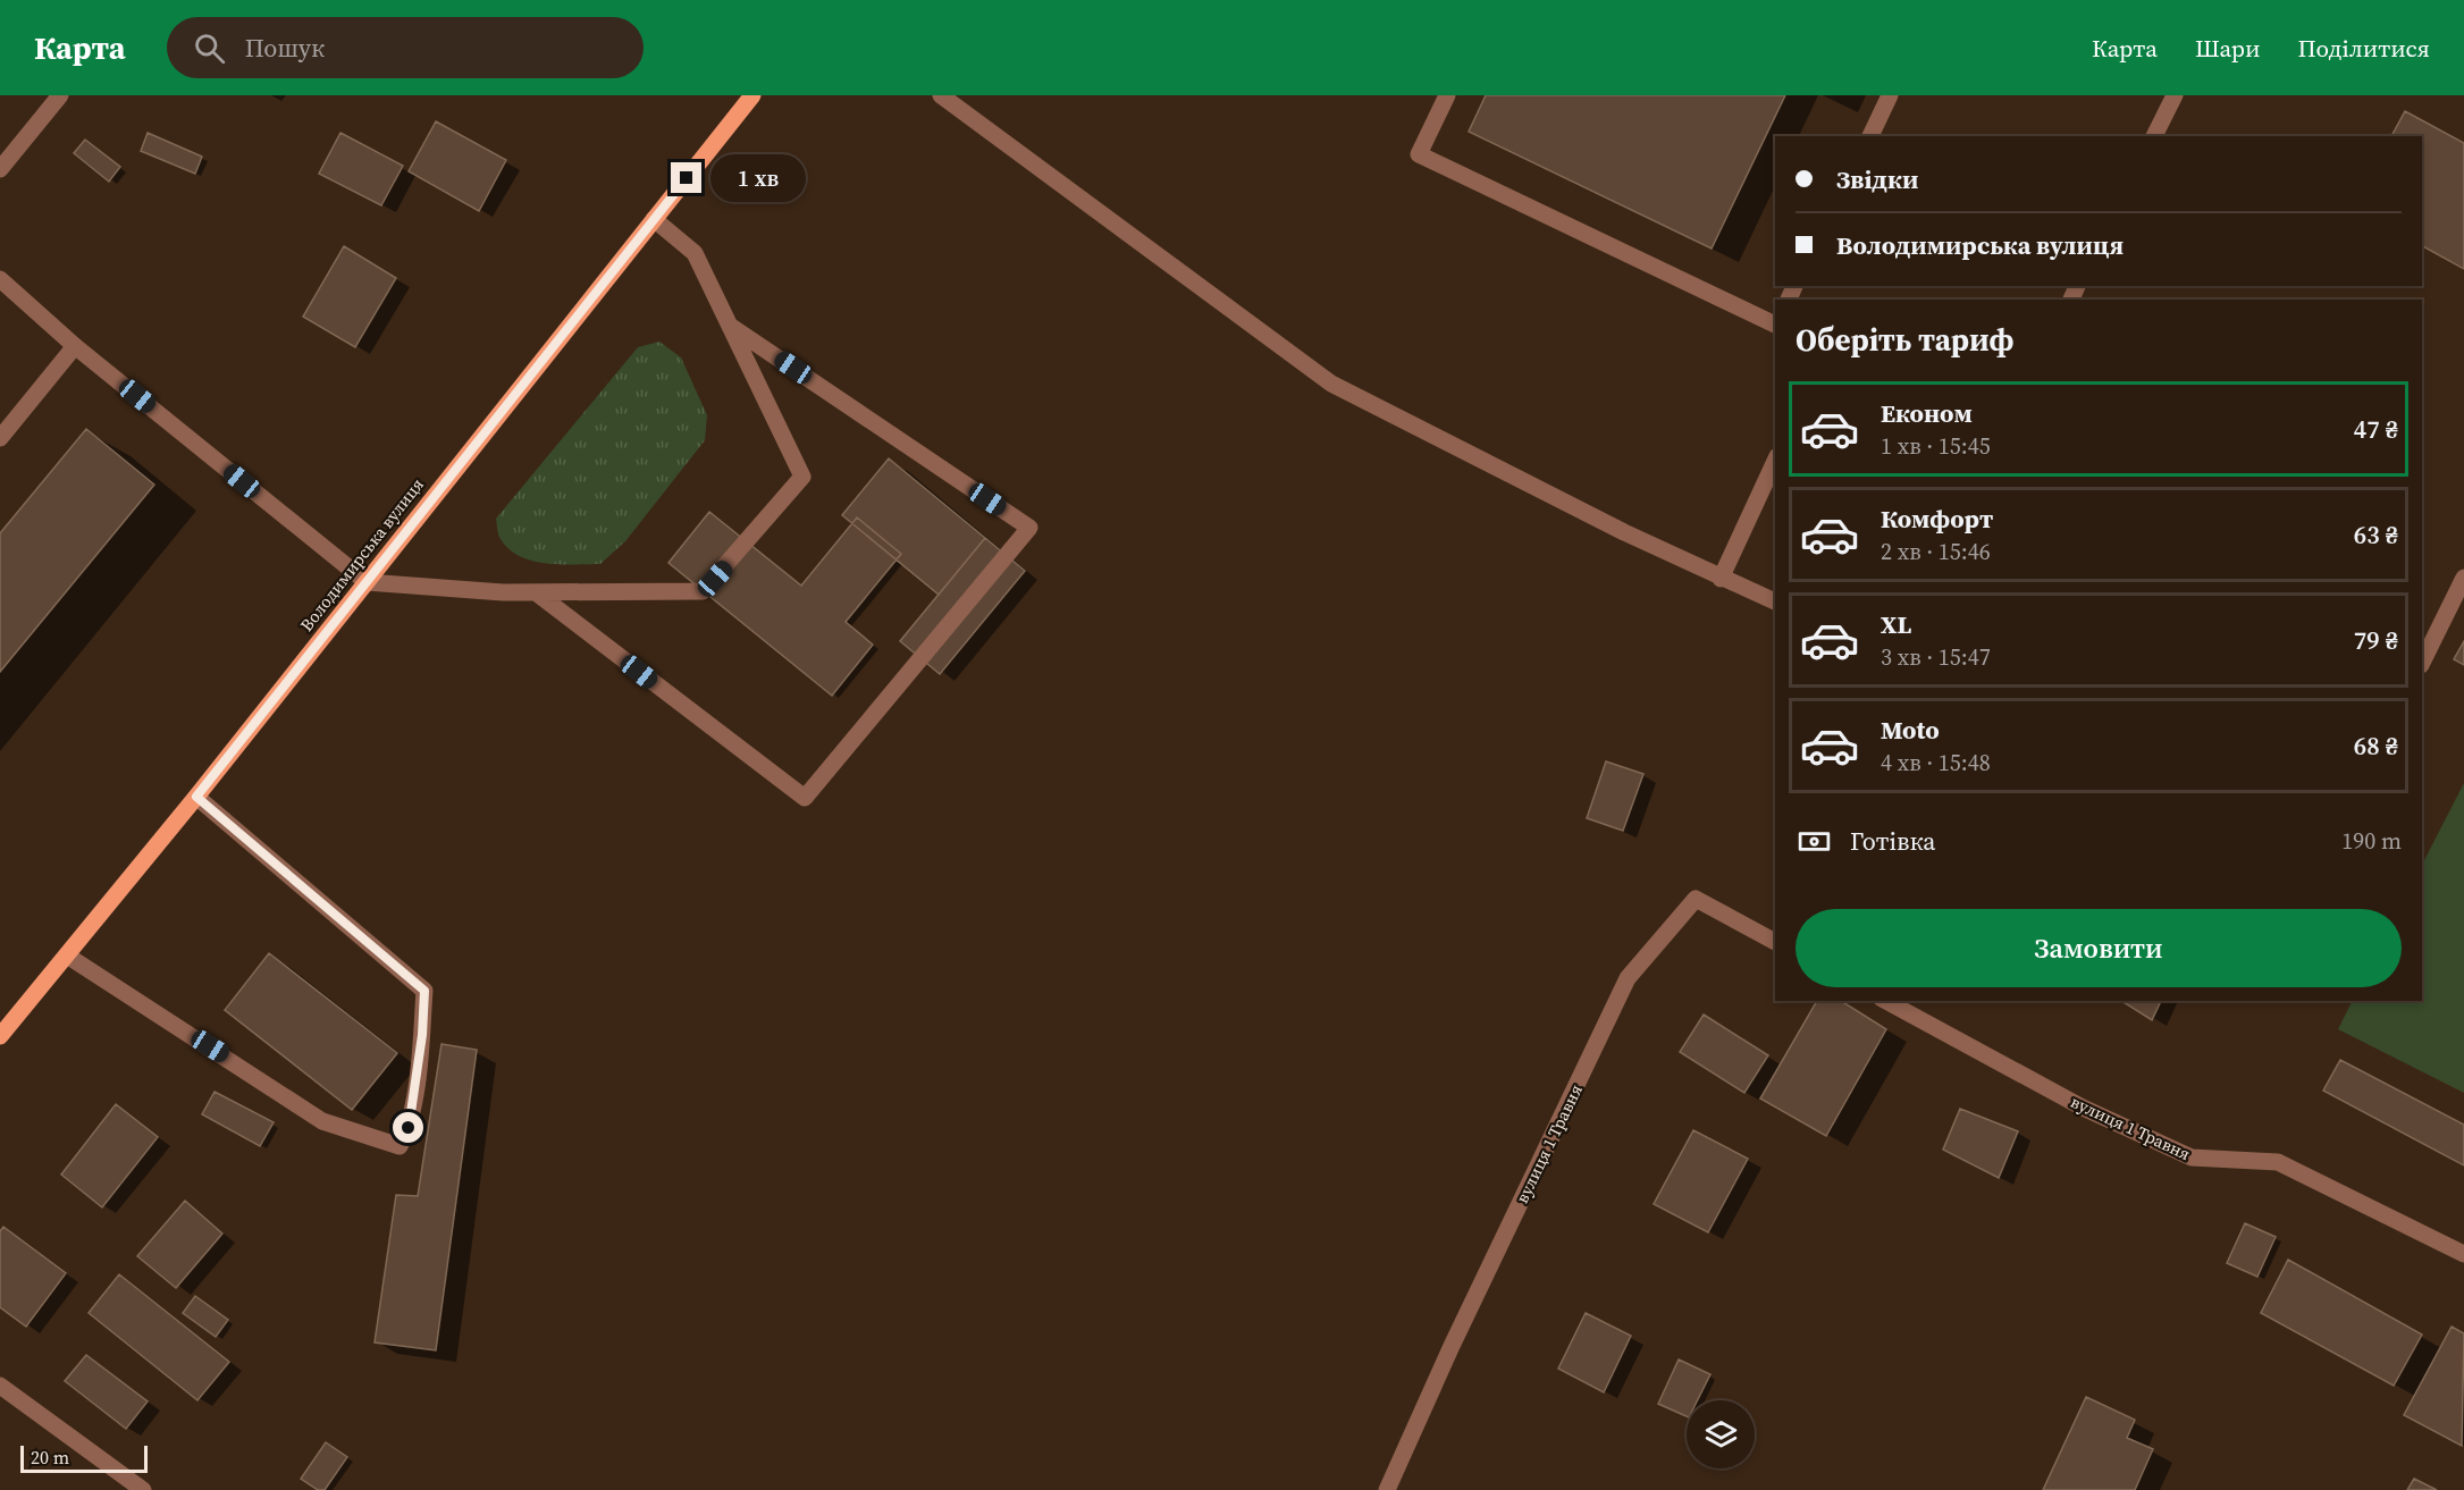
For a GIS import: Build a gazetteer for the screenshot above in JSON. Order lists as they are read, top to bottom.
{
  "streets": {
    "main road": ["Володимирська вулиця"],
    "street": ["вулиця 1 Травня"]
  },
  "scale_bar": "20 m",
  "page": {
    "header": "Карта",
    "search": "Пошук",
    "nav": ["Карта", "Шари", "Поділитися"],
    "banner": ["Звідки", "Володимирська вулиця"],
    "bubble": "1 хв",
    "heading": "Оберіть тариф",
    "list": [
      {
        "name": "Економ",
        "note": "1 хв · 15:45",
        "value": "47 ₴"
      },
      {
        "name": "Комфорт",
        "note": "2 хв · 15:46",
        "value": "63 ₴"
      },
      {
        "name": "XL",
        "note": "3 хв · 15:47",
        "value": "79 ₴"
      },
      {
        "name": "Moto",
        "note": "4 хв · 15:48",
        "value": "68 ₴"
      }
    ],
    "pay": ["Готівка", "190 m"],
    "buttons": "Замовити",
    "scale": "20 m"
  }
}
